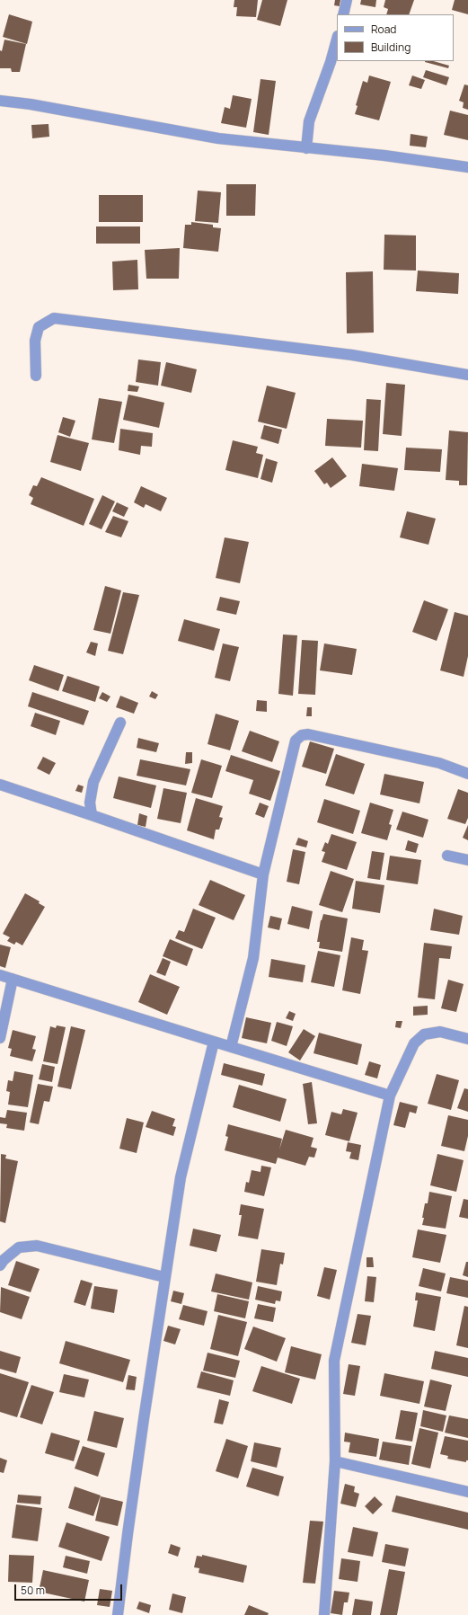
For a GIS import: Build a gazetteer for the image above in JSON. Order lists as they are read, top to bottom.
{
  "legend": ["Road", "Building"],
  "scale_bar": "50 m"
}
